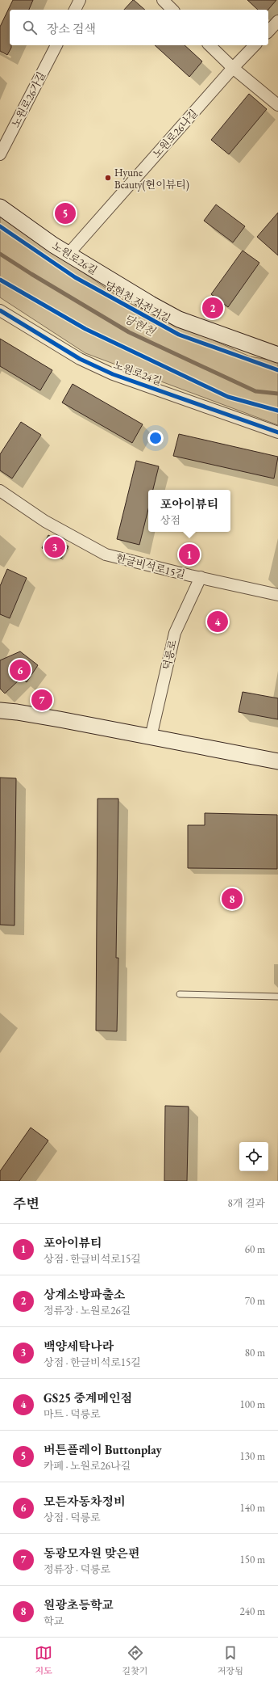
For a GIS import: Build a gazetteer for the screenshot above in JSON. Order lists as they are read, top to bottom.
{
  "streets": {
    "main road": ["노원로26길"],
    "street": [
      "노원로26가길",
      "노원로26나길",
      "노원로24길",
      "한글비석로15길",
      "덕릉로"
    ],
    "cycle path": ["당현천 자전거길"]
  },
  "crossings": [
    ["노원로26나길", "노원로26길"],
    ["한글비석로15길", "덕릉로"]
  ],
  "water": ["당현천"],
  "places": ["Hyune Beauty(현이뷰티)"],
  "page": {
    "search": "장소 검색",
    "pins": [
      "5",
      "2",
      "3",
      "1",
      "4",
      "6",
      "7",
      "8"
    ],
    "popup": ["포아이뷰티", "상점"],
    "heading": ["주변", "8개 결과"],
    "list": [
      {
        "mark": "1",
        "name": "포아이뷰티",
        "note": "상점 · 한글비석로15길",
        "value": "60 m"
      },
      {
        "mark": "2",
        "name": "상계소방파출소",
        "note": "정류장 · 노원로26길",
        "value": "70 m"
      },
      {
        "mark": "3",
        "name": "백양세탁나라",
        "note": "상점 · 한글비석로15길",
        "value": "80 m"
      },
      {
        "mark": "4",
        "name": "GS25 중계메인점",
        "note": "마트 · 덕릉로",
        "value": "100 m"
      },
      {
        "mark": "5",
        "name": "버튼플레이 Buttonplay",
        "note": "카페 · 노원로26나길",
        "value": "130 m"
      },
      {
        "mark": "6",
        "name": "모든자동차정비",
        "note": "상점 · 덕릉로",
        "value": "140 m"
      },
      {
        "mark": "7",
        "name": "동광모자원 맞은편",
        "note": "정류장 · 덕릉로",
        "value": "150 m"
      },
      {
        "mark": "8",
        "name": "원광초등학교",
        "note": "학교",
        "value": "240 m"
      }
    ],
    "nav": ["지도", "길찾기", "저장됨"]
  }
}
